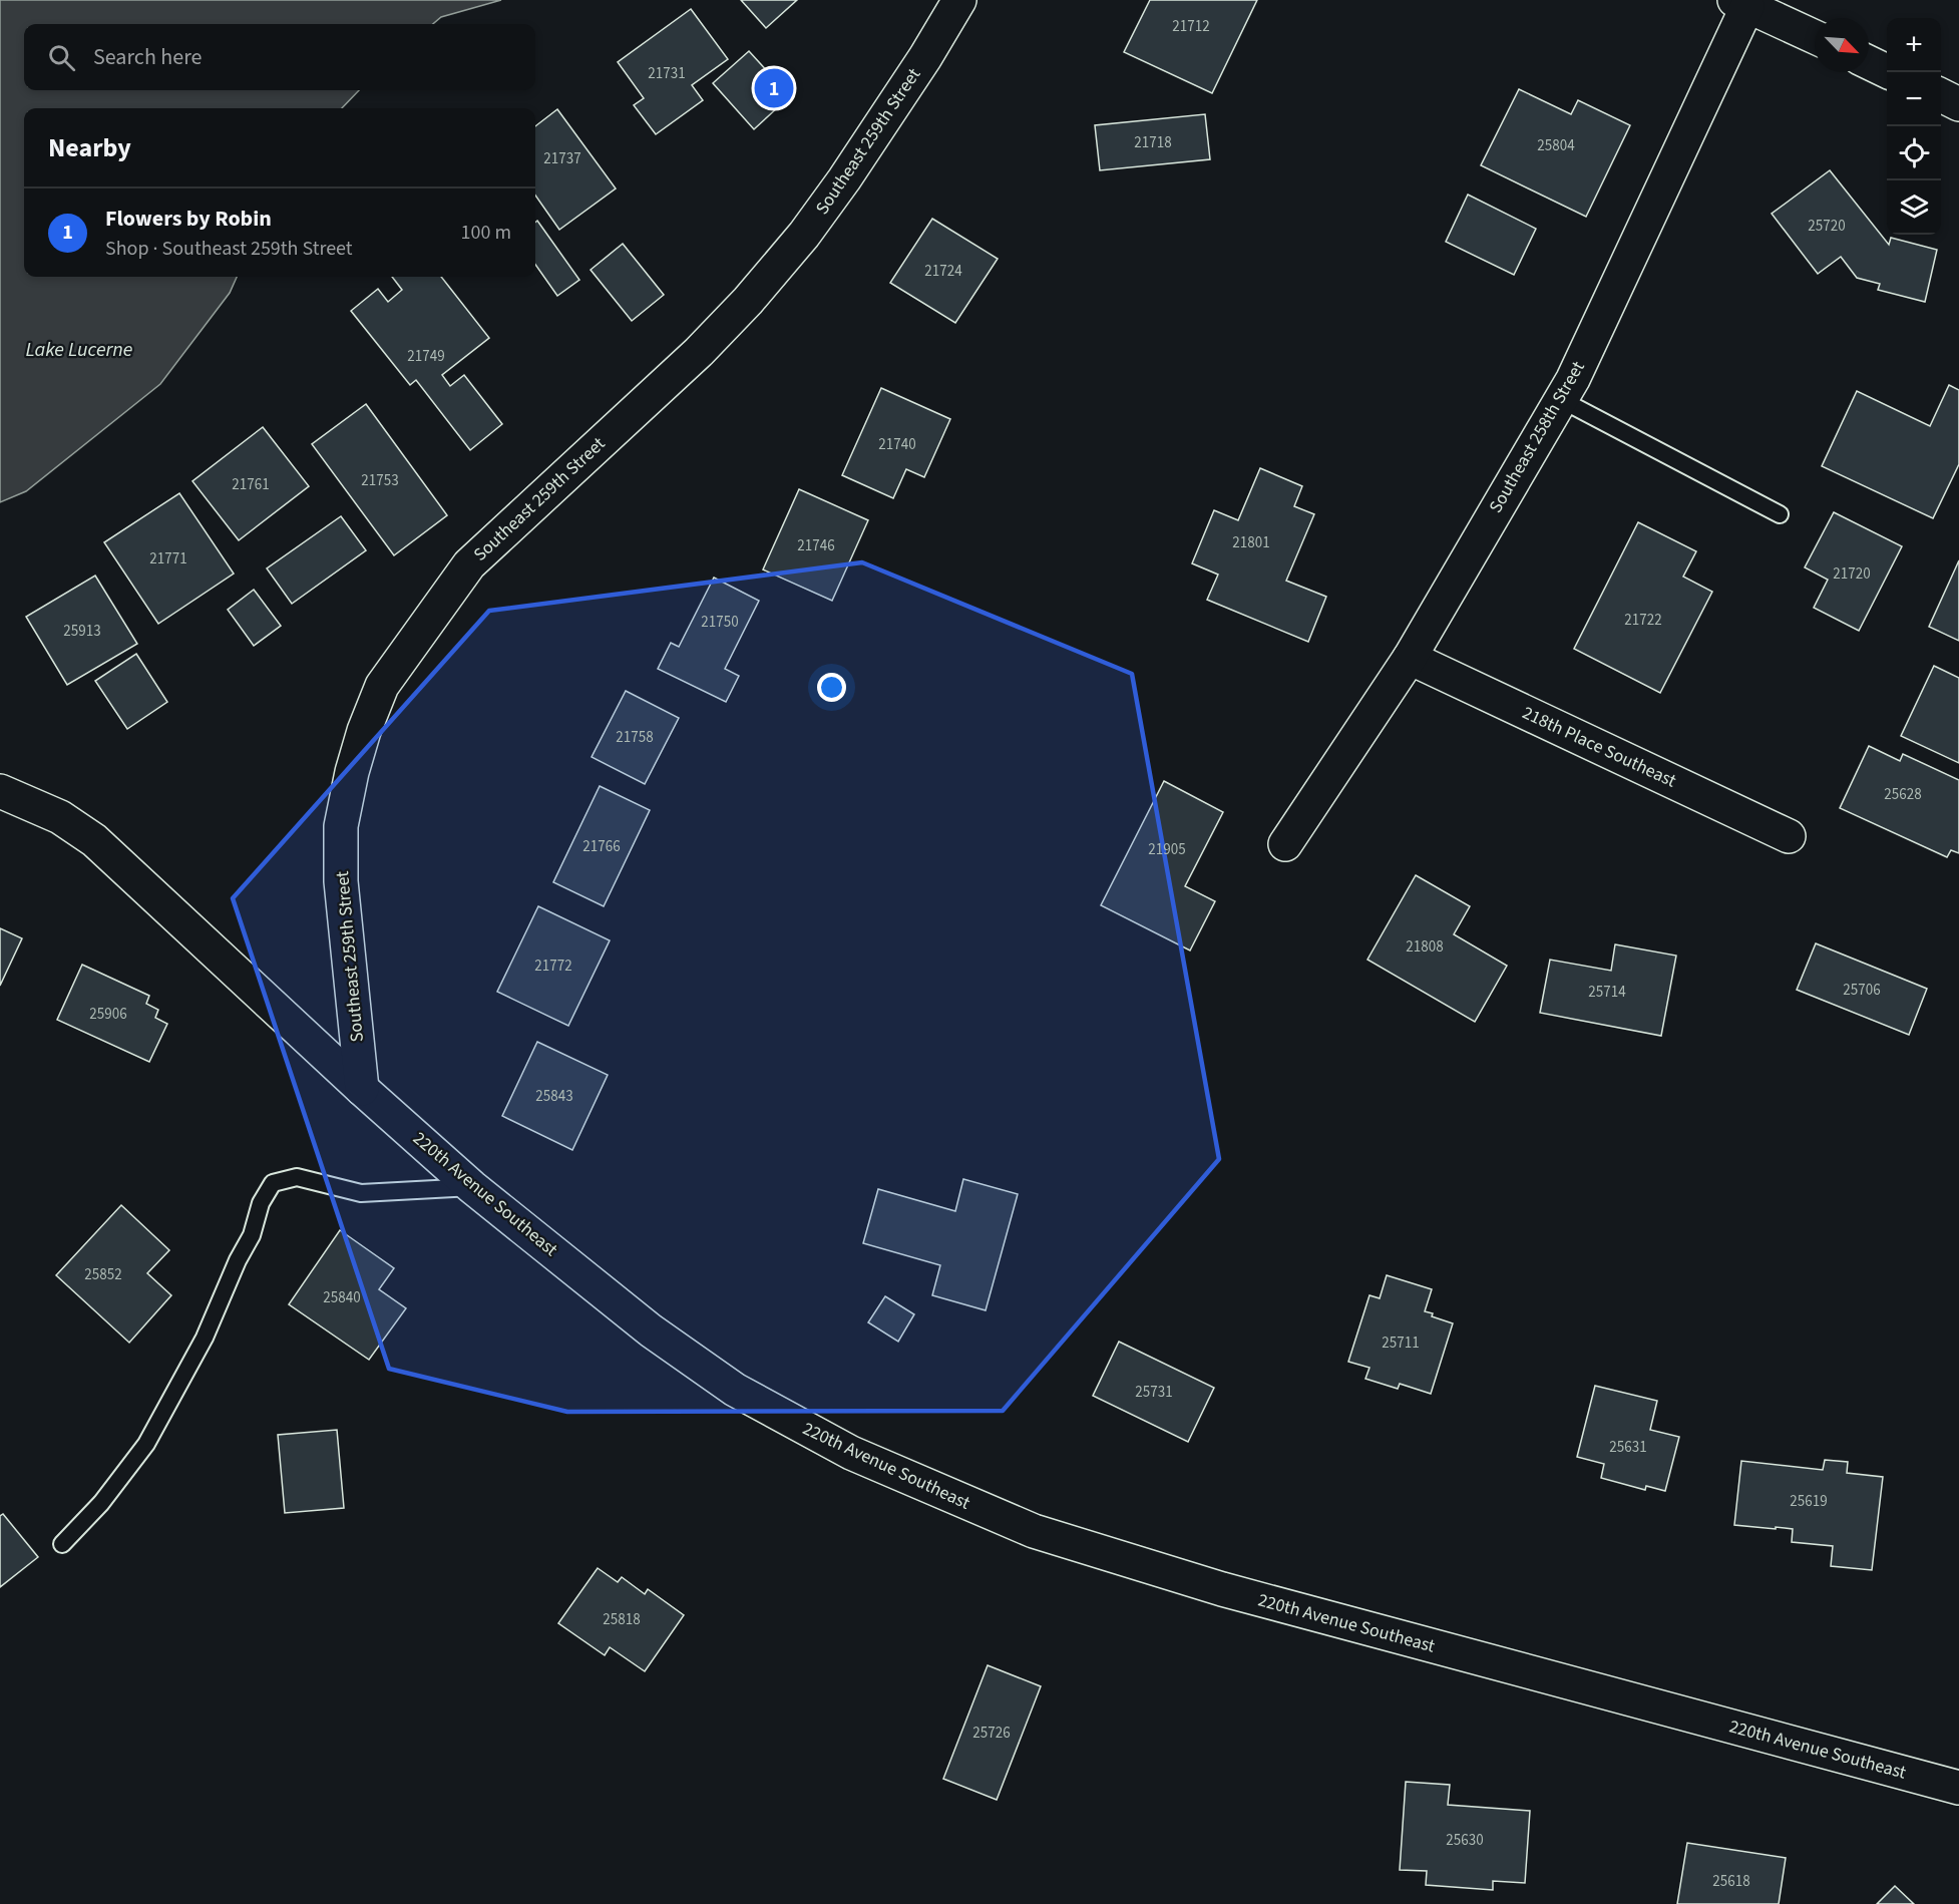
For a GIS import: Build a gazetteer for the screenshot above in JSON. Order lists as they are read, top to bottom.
{
  "streets": {
    "street": [
      "Southeast 259th Street",
      "Southeast 258th Street",
      "218th Place Southeast",
      "220th Avenue Southeast"
    ]
  },
  "crossings": [
    ["Southeast 259th Street", "220th Avenue Southeast"],
    ["Southeast 258th Street", "218th Place Southeast"]
  ],
  "water": ["Lake Lucerne"],
  "house_numbers": [
    "21712",
    "21731",
    "21718",
    "25804",
    "21737",
    "25720",
    "21724",
    "21749",
    "21740",
    "21753",
    "21761",
    "21801",
    "21746",
    "21771",
    "21720",
    "21722",
    "21750",
    "25913",
    "21758",
    "25628",
    "21766",
    "21905",
    "21808",
    "21772",
    "25706",
    "25714",
    "25906",
    "25843",
    "25852",
    "25840",
    "25711",
    "25731",
    "25631",
    "25619",
    "25818",
    "25726",
    "25630",
    "25618"
  ],
  "north": "bottom right",
  "page": {
    "map_buttons": ["+", "−"],
    "search": "Search here",
    "pins": "1",
    "heading": "Nearby",
    "list": [
      {
        "mark": "1",
        "name": "Flowers by Robin",
        "note": "Shop · Southeast 259th Street",
        "value": "100 m"
      }
    ]
  }
}
